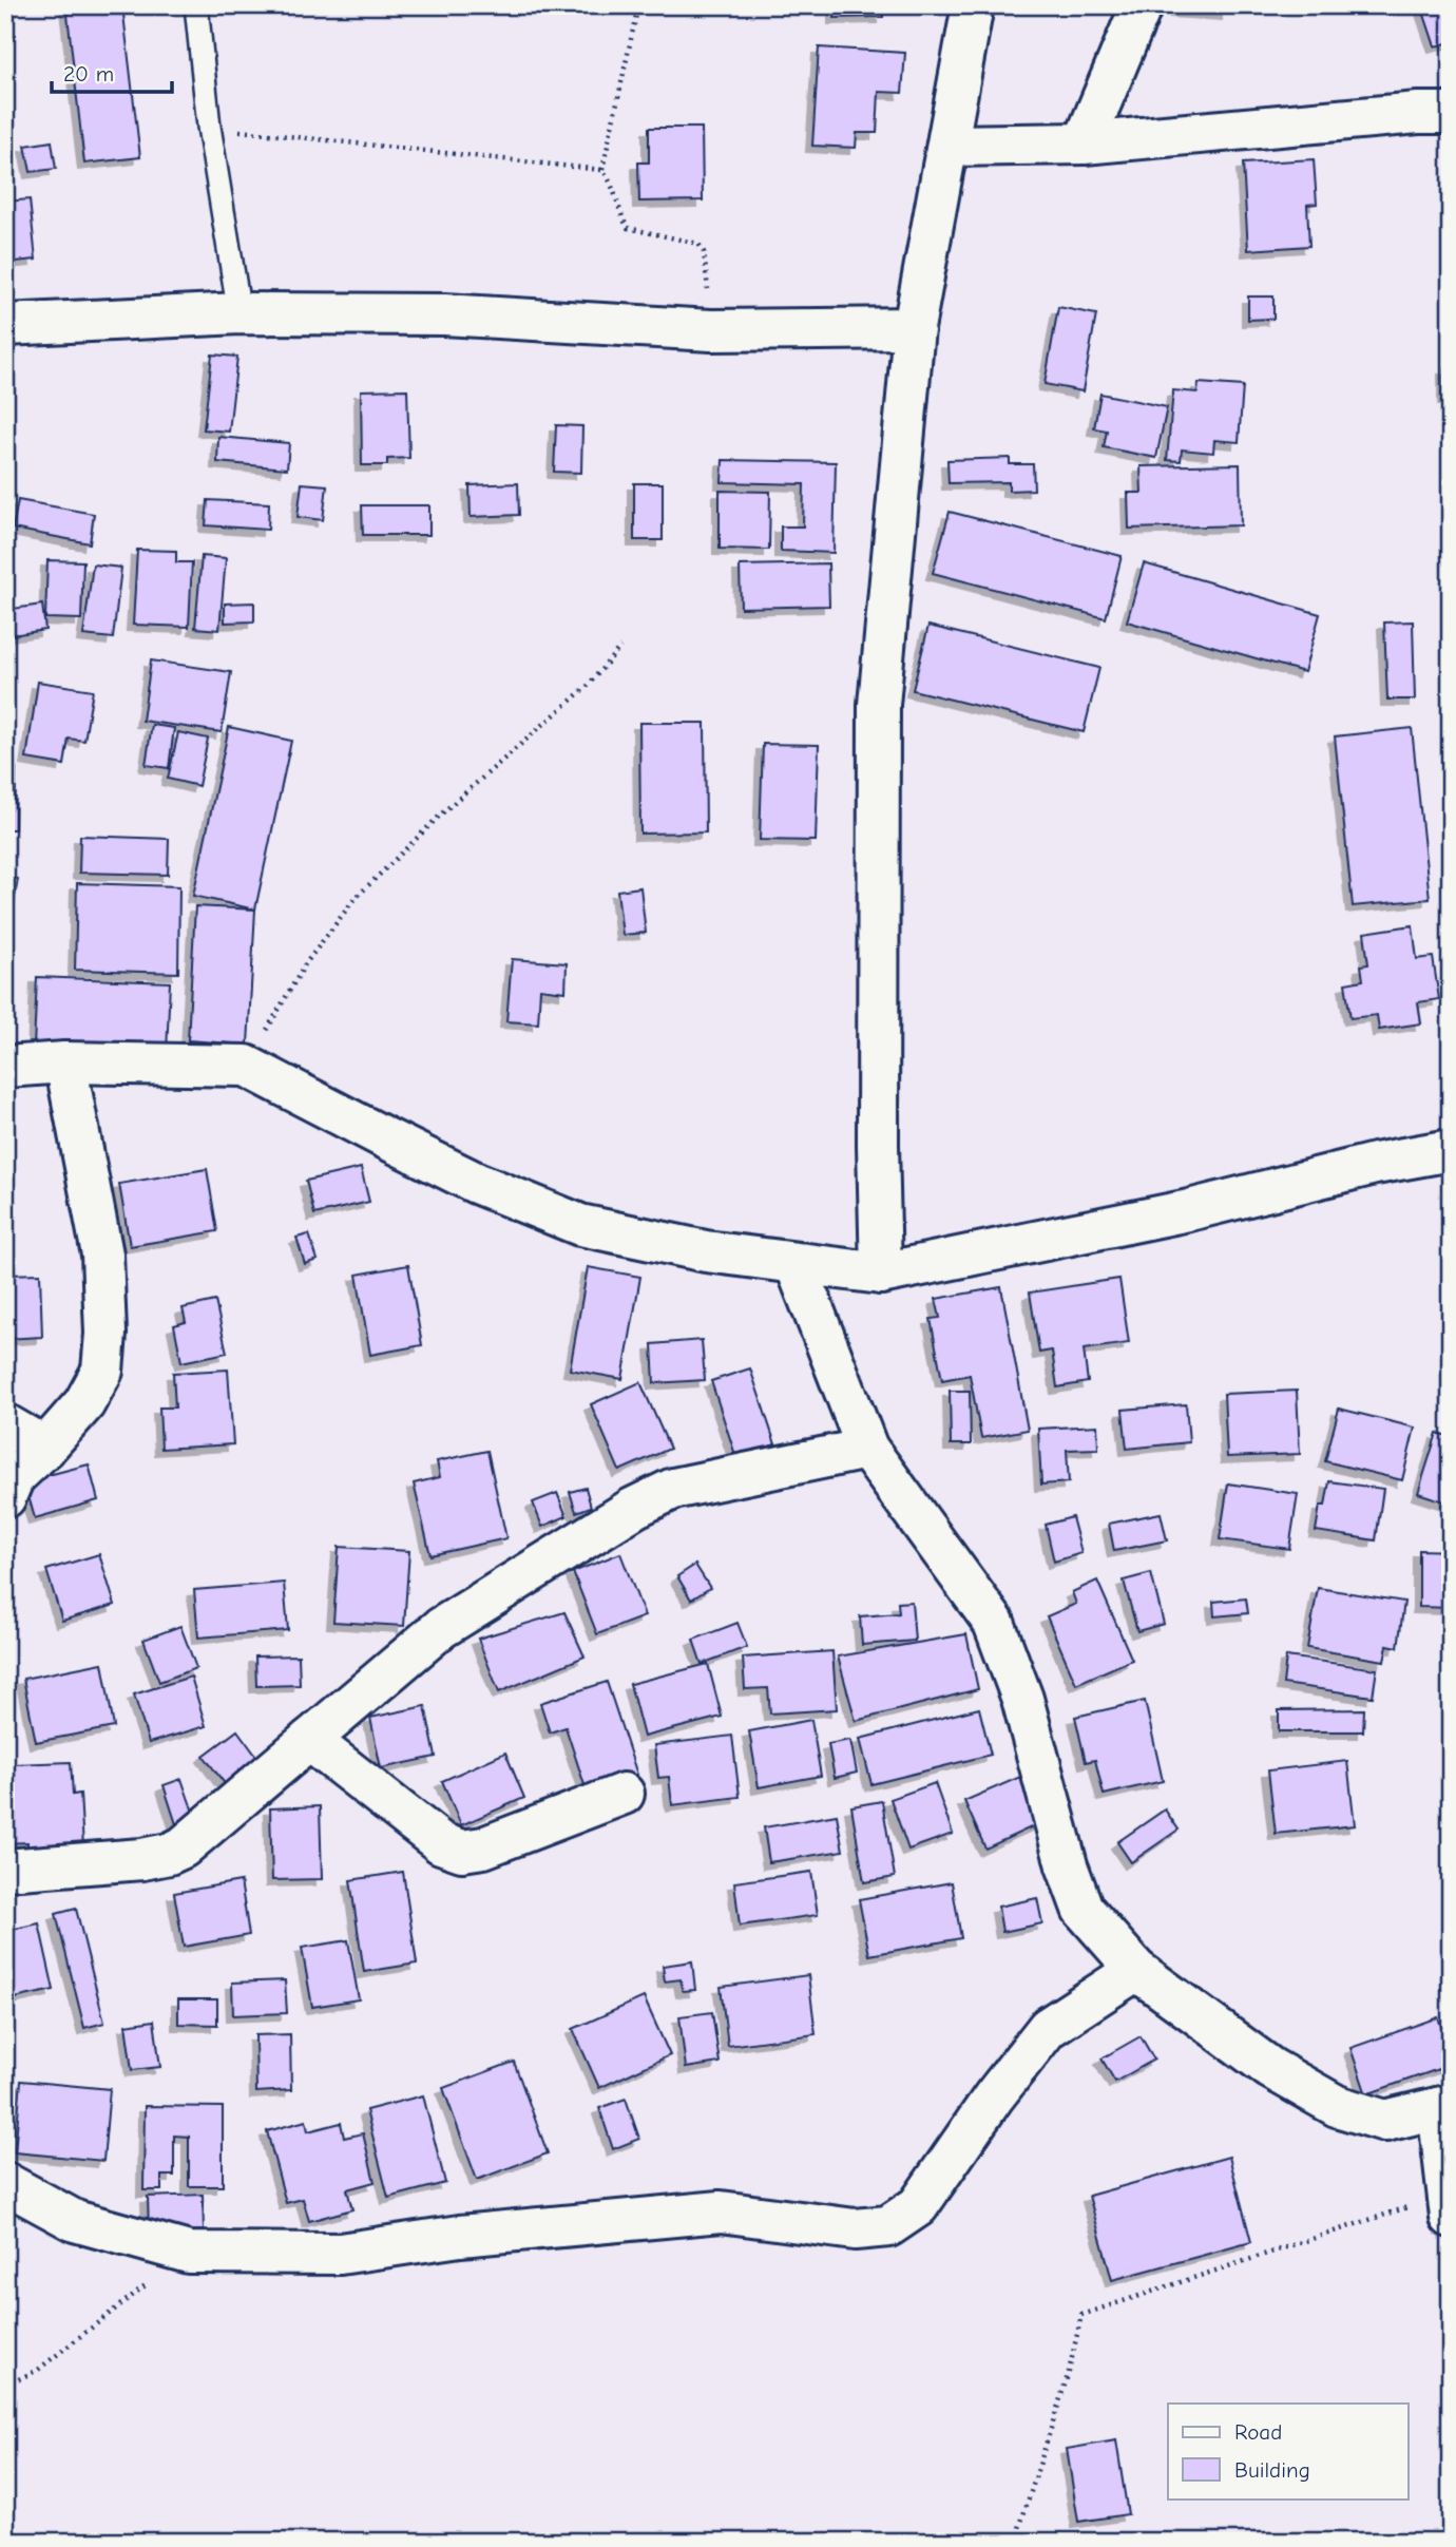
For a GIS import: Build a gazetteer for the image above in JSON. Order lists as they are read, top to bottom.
{
  "legend": ["Road", "Building"],
  "scale_bar": "20 m"
}
